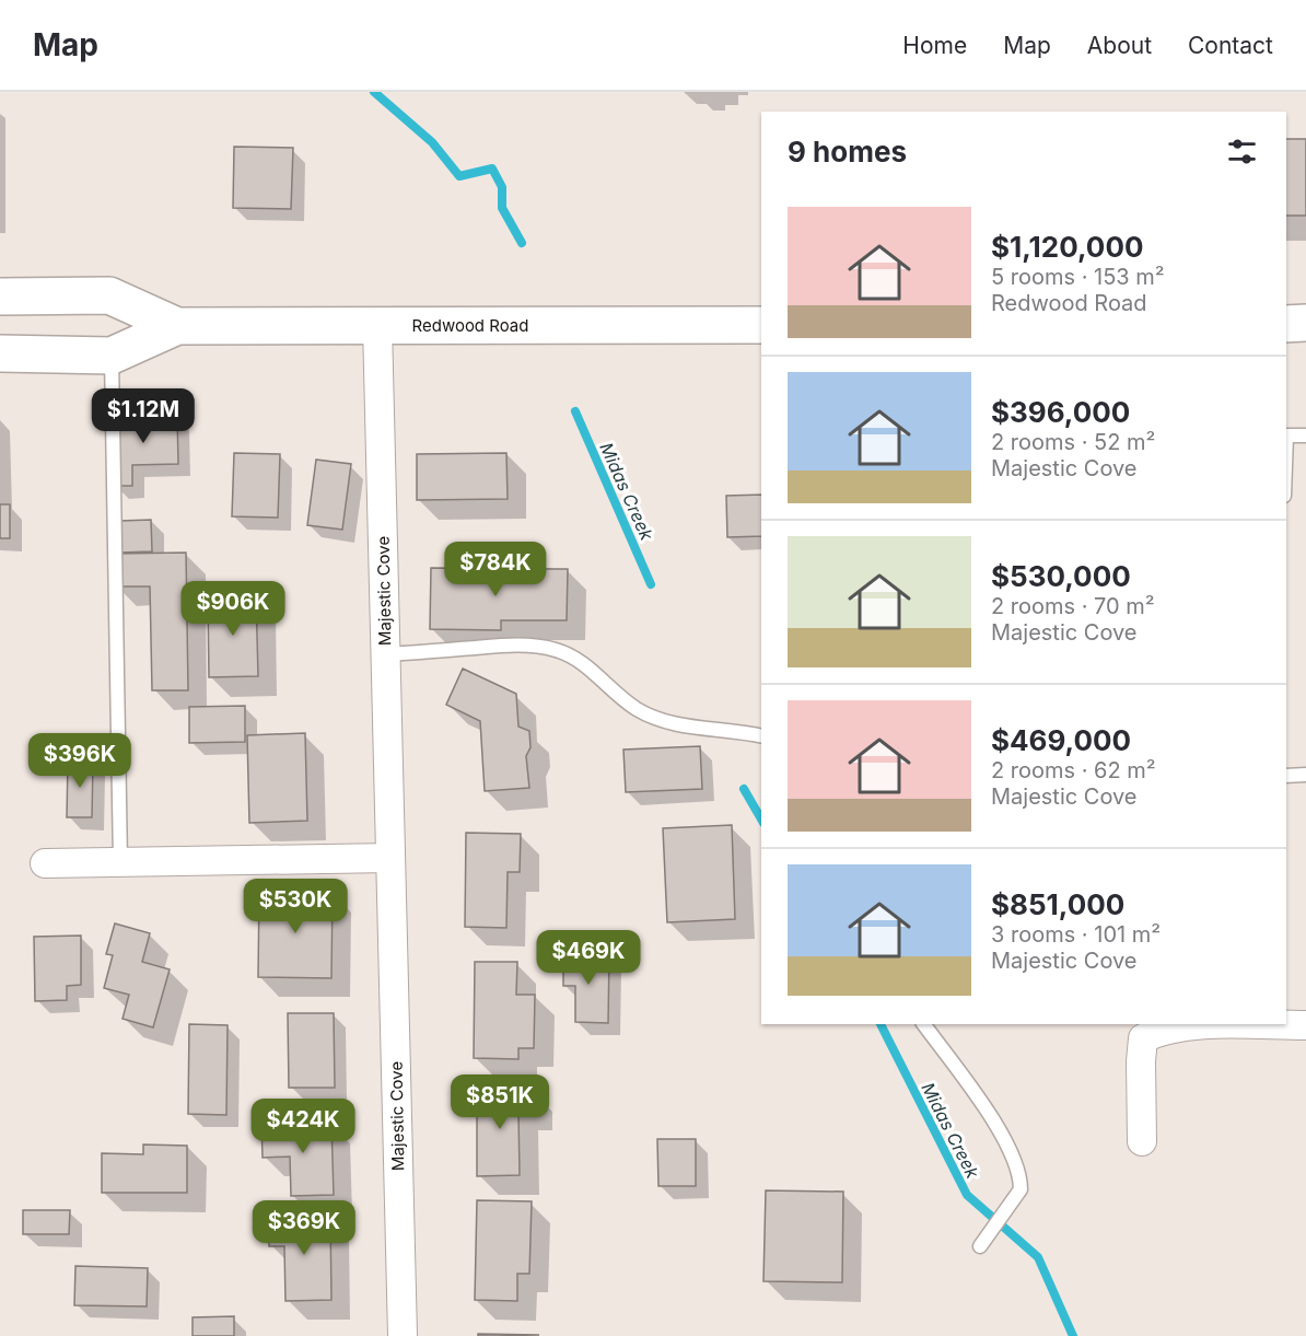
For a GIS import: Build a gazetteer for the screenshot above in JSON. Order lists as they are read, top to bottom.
{
  "streets": {
    "main road": ["Redwood Road"],
    "street": ["Majestic Cove"]
  },
  "crossings": [
    ["Redwood Road", "Majestic Cove"]
  ],
  "water": ["Midas Creek"],
  "page": {
    "header": "Map",
    "nav": [
      "Home",
      "Map",
      "About",
      "Contact"
    ],
    "heading": "9 homes",
    "list": [
      {
        "name": "$1,120,000",
        "note": "5 rooms · 153 m² · Redwood Road"
      },
      {
        "name": "$396,000",
        "note": "2 rooms · 52 m² · Majestic Cove"
      },
      {
        "name": "$530,000",
        "note": "2 rooms · 70 m² · Majestic Cove"
      },
      {
        "name": "$469,000",
        "note": "2 rooms · 62 m² · Majestic Cove"
      },
      {
        "name": "$851,000",
        "note": "3 rooms · 101 m² · Majestic Cove"
      }
    ],
    "price": [
      "$1.12M",
      "$784K",
      "$906K",
      "$396K",
      "$530K",
      "$469K",
      "$851K",
      "$424K",
      "$369K"
    ]
  }
}
